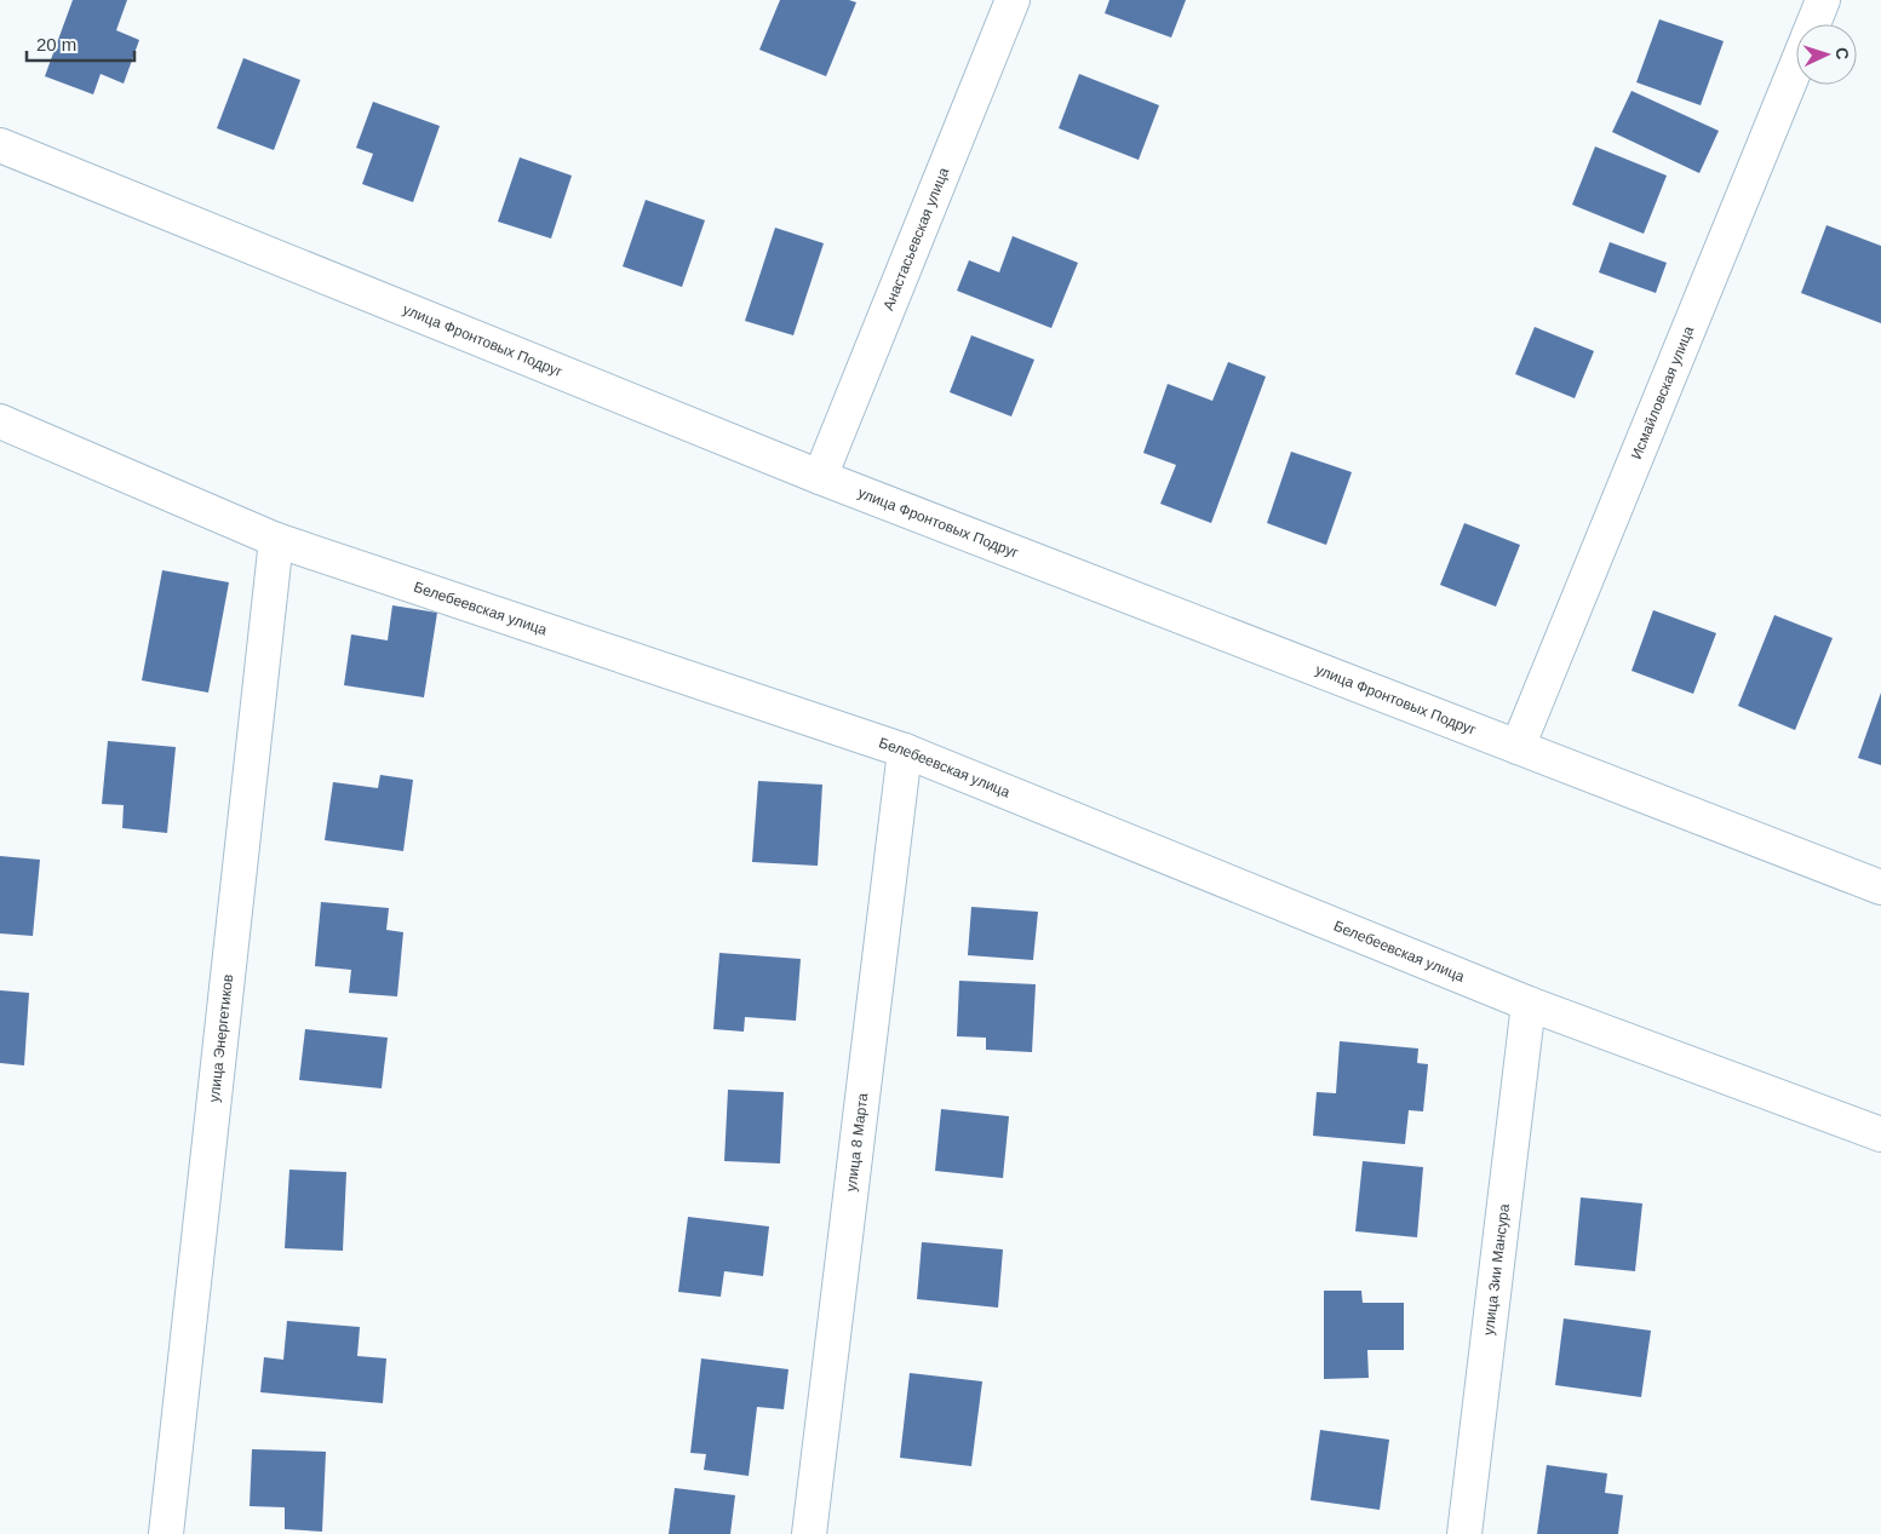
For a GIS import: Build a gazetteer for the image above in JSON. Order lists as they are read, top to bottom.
{
  "streets": {
    "street": [
      "Анастасьевская улица",
      "улица Фронтовых Подруг",
      "Исмайловская улица",
      "Белебеевская улица",
      "улица Энергетиков",
      "улица 8 Марта",
      "улица Зии Мансура"
    ]
  },
  "crossings": [
    ["Анастасьевская улица", "улица Фронтовых Подруг"],
    ["улица Фронтовых Подруг", "Исмайловская улица"],
    ["Белебеевская улица", "улица Энергетиков"],
    ["Белебеевская улица", "улица 8 Марта"],
    ["Белебеевская улица", "улица Зии Мансура"]
  ],
  "scale_bar": "20 m",
  "north": "right"
}
